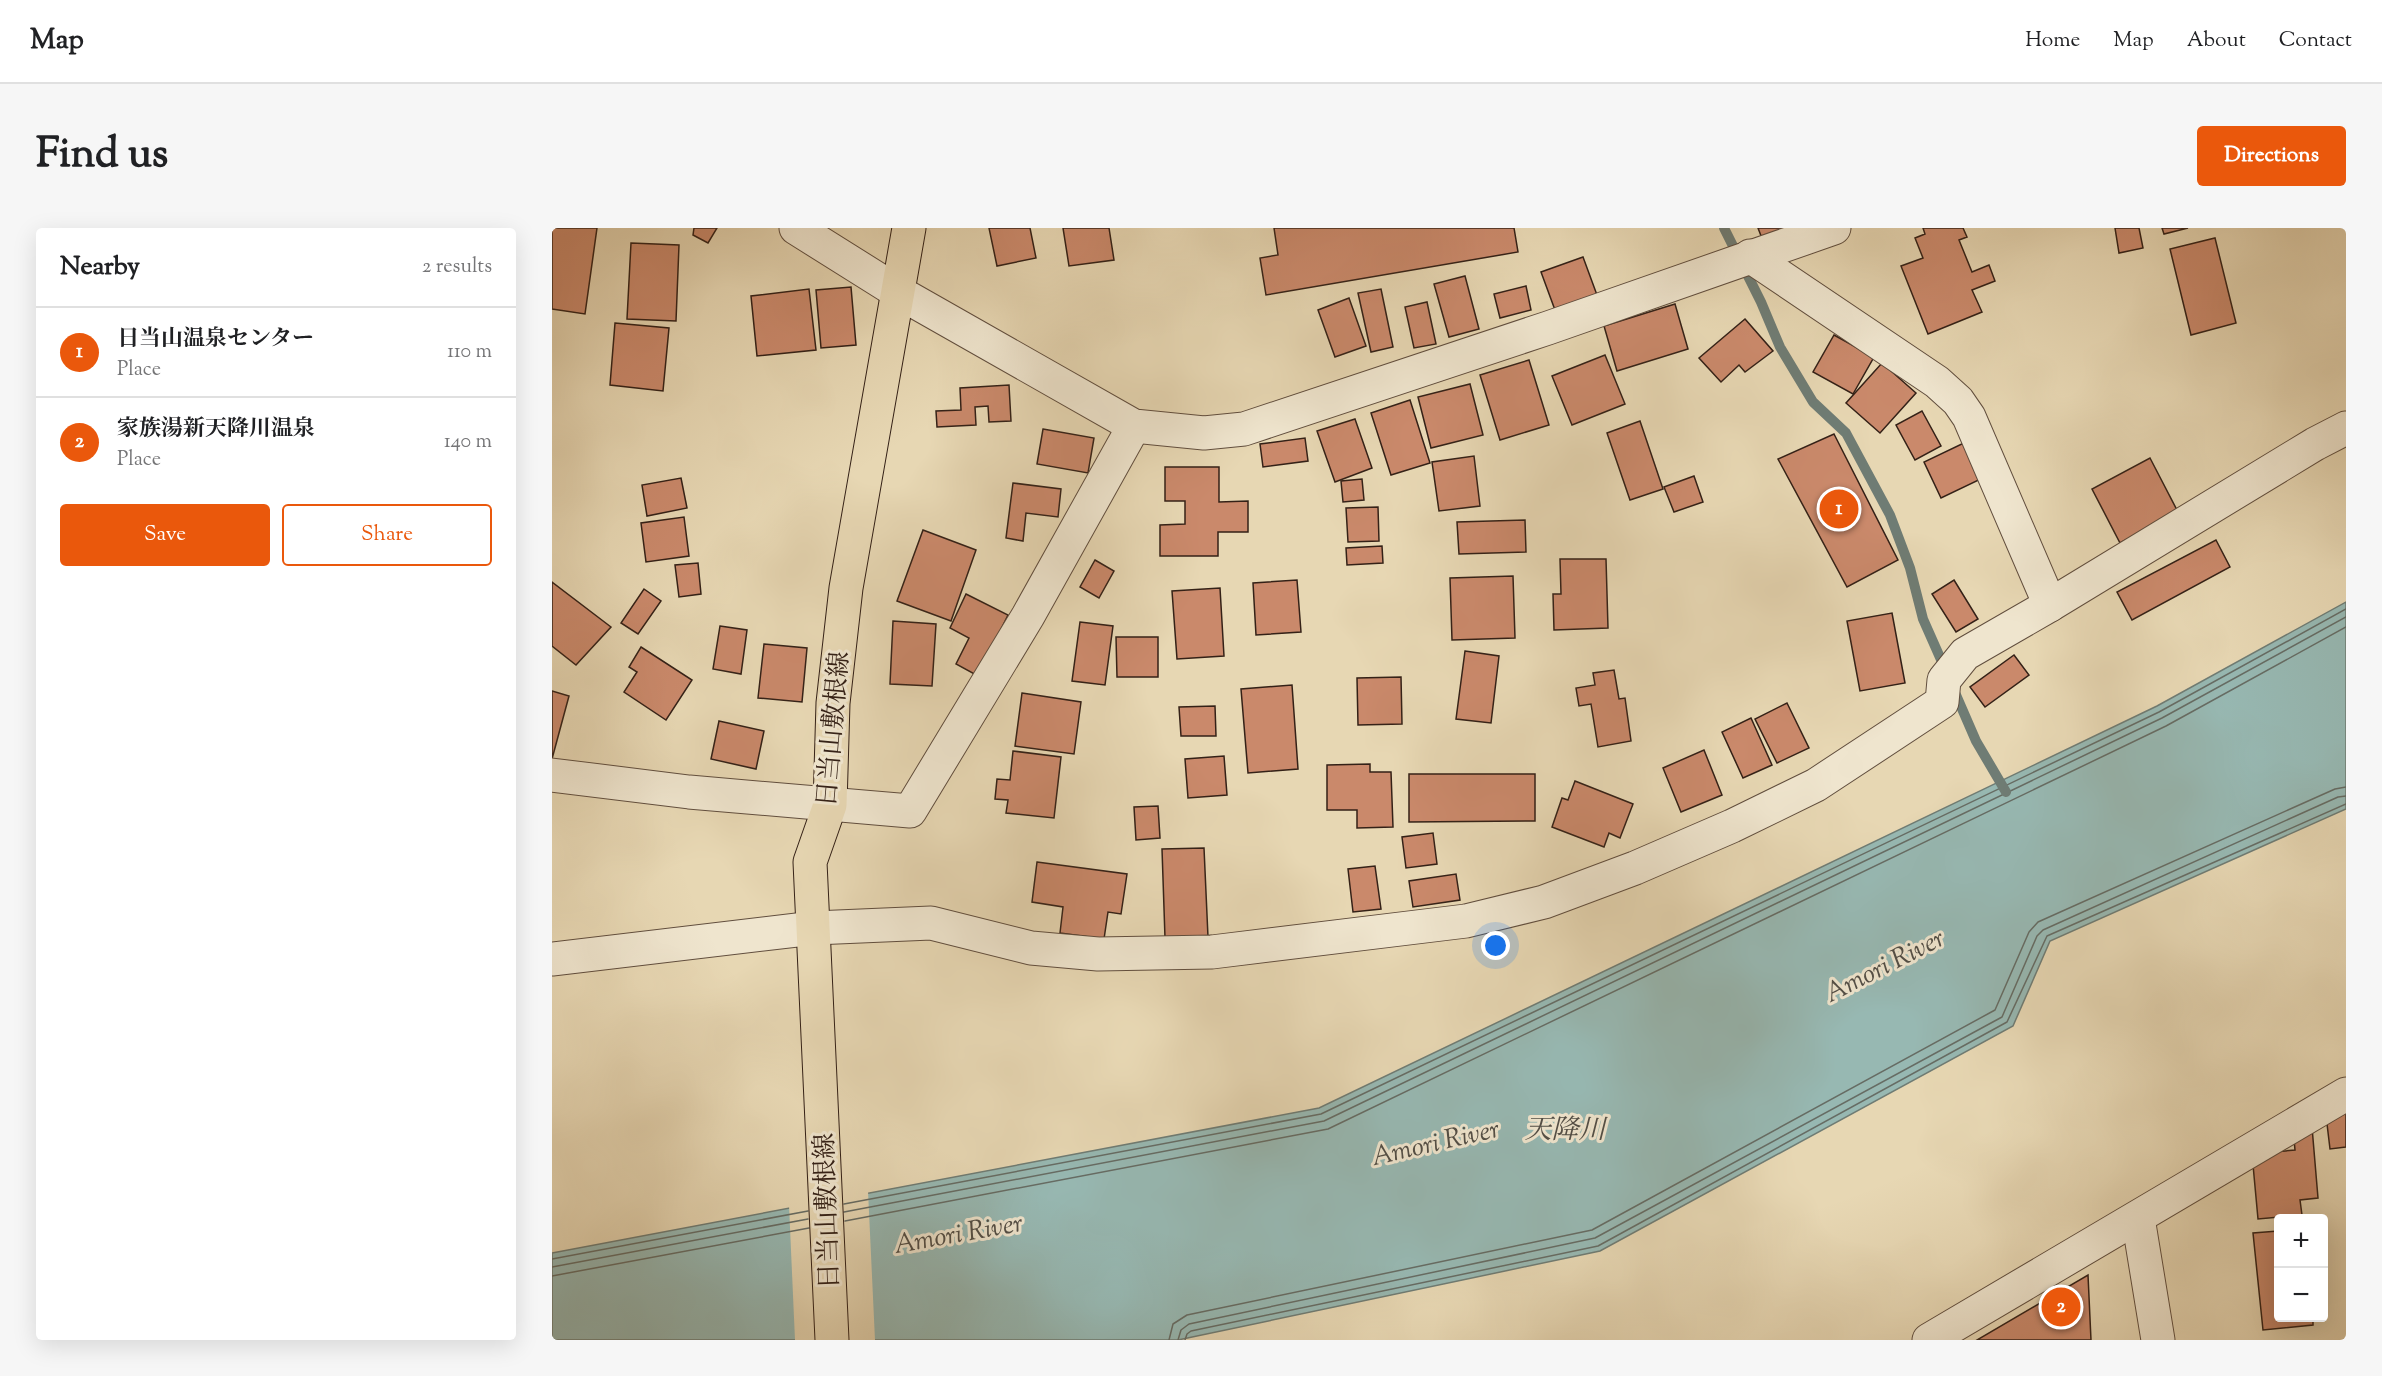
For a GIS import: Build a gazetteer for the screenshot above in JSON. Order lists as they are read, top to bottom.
{
  "streets": {
    "main road": ["日当山敷根線"]
  },
  "water": ["Amori River", "天降川"],
  "page": {
    "header": "Map",
    "nav": [
      "Home",
      "Map",
      "About",
      "Contact"
    ],
    "title": "Find us",
    "buttons": [
      "Directions",
      ["Save", "Share"]
    ],
    "heading": ["Nearby", "2 results"],
    "list": [
      {
        "mark": "1",
        "name": "日当山温泉センター",
        "note": "Place",
        "value": "110 m"
      },
      {
        "mark": "2",
        "name": "家族湯新天降川温泉",
        "note": "Place",
        "value": "140 m"
      }
    ],
    "pins": ["1", "2"],
    "map_buttons": ["+", "−"]
  }
}
